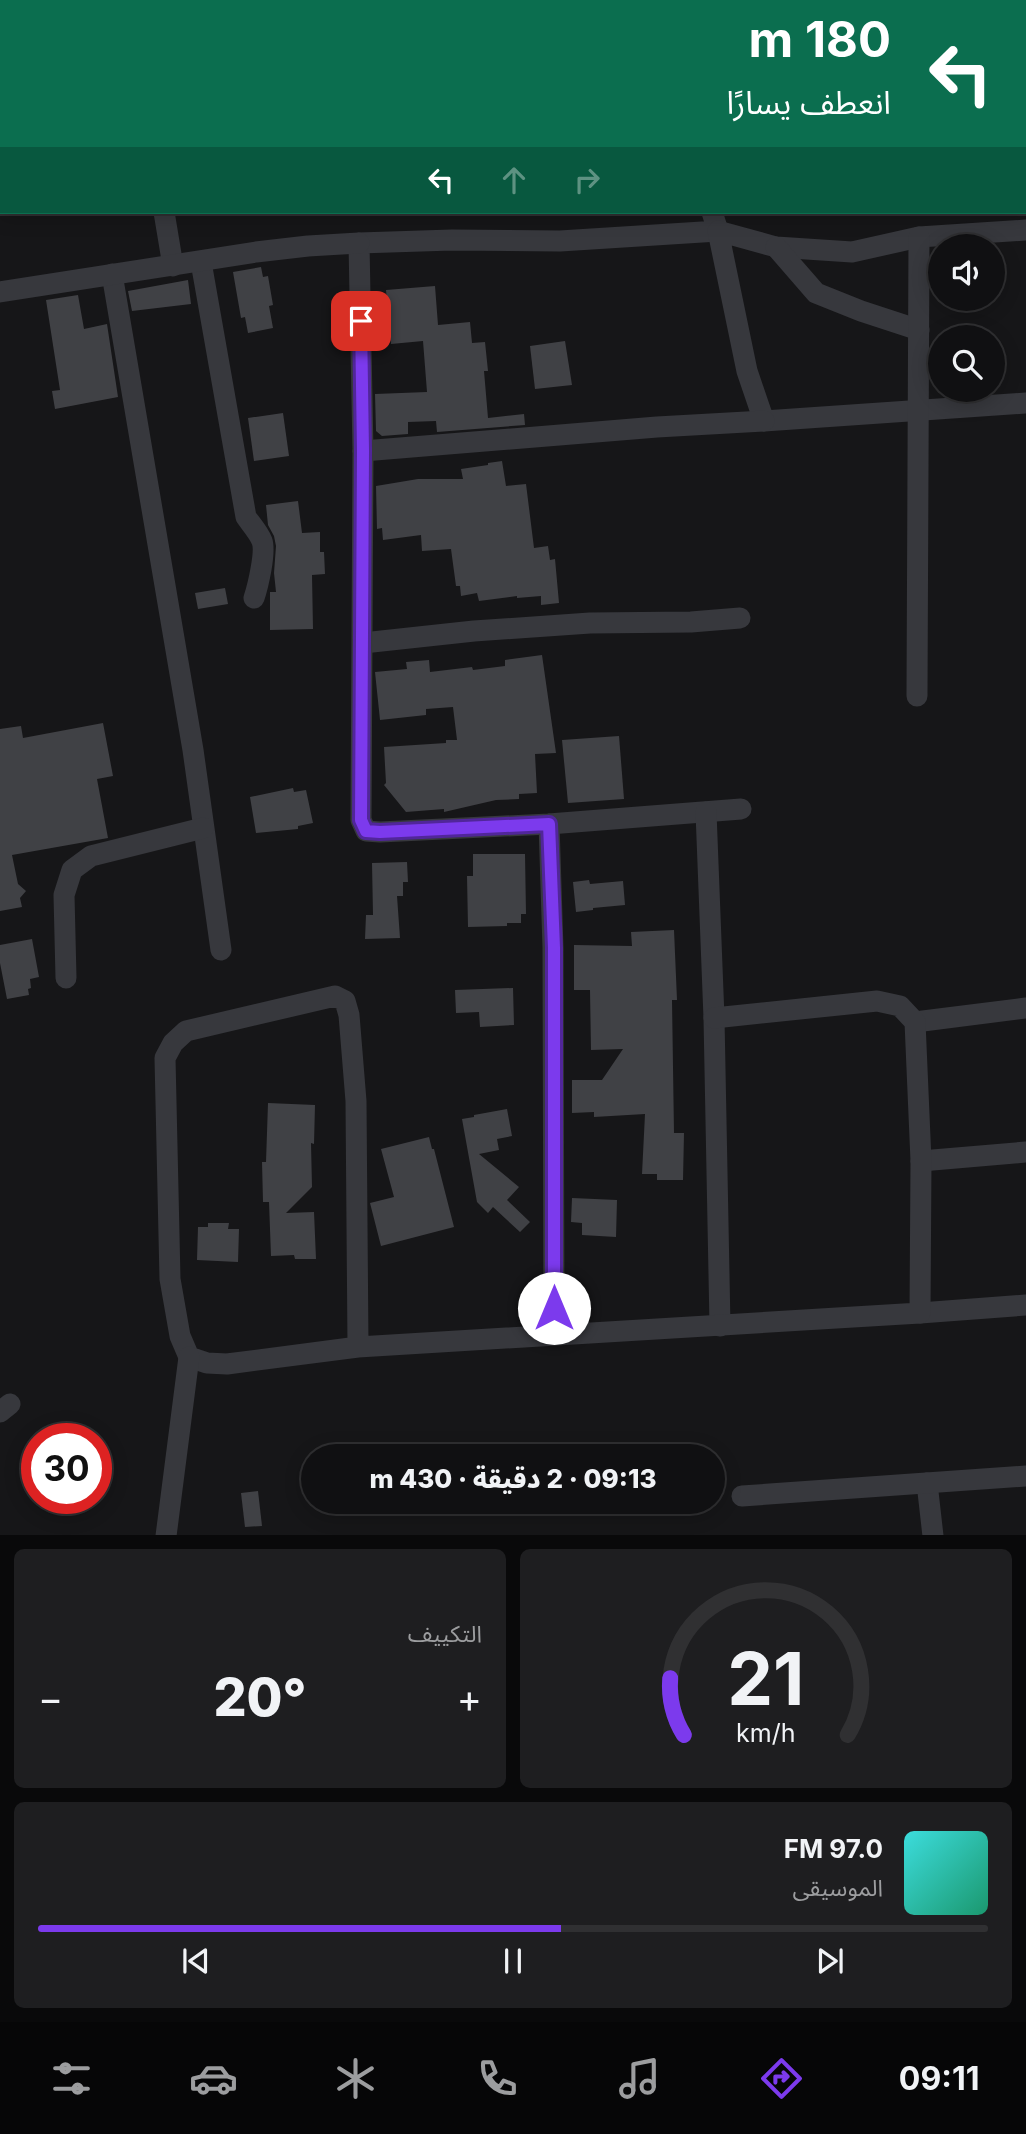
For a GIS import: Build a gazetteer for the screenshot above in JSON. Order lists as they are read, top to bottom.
{
  "page": {
    "turn": ["180 m", "انعطف يسارًا"],
    "limit": "30",
    "trip": "09:13 · 2 دقيقة · 430 m",
    "tile": "التكييف",
    "heat": ["−", "20°", "+"],
    "song": ["97.0 FM", "الموسيقى"],
    "tabs": "09:11",
    "gauge": ["21", "km/h"]
  }
}
